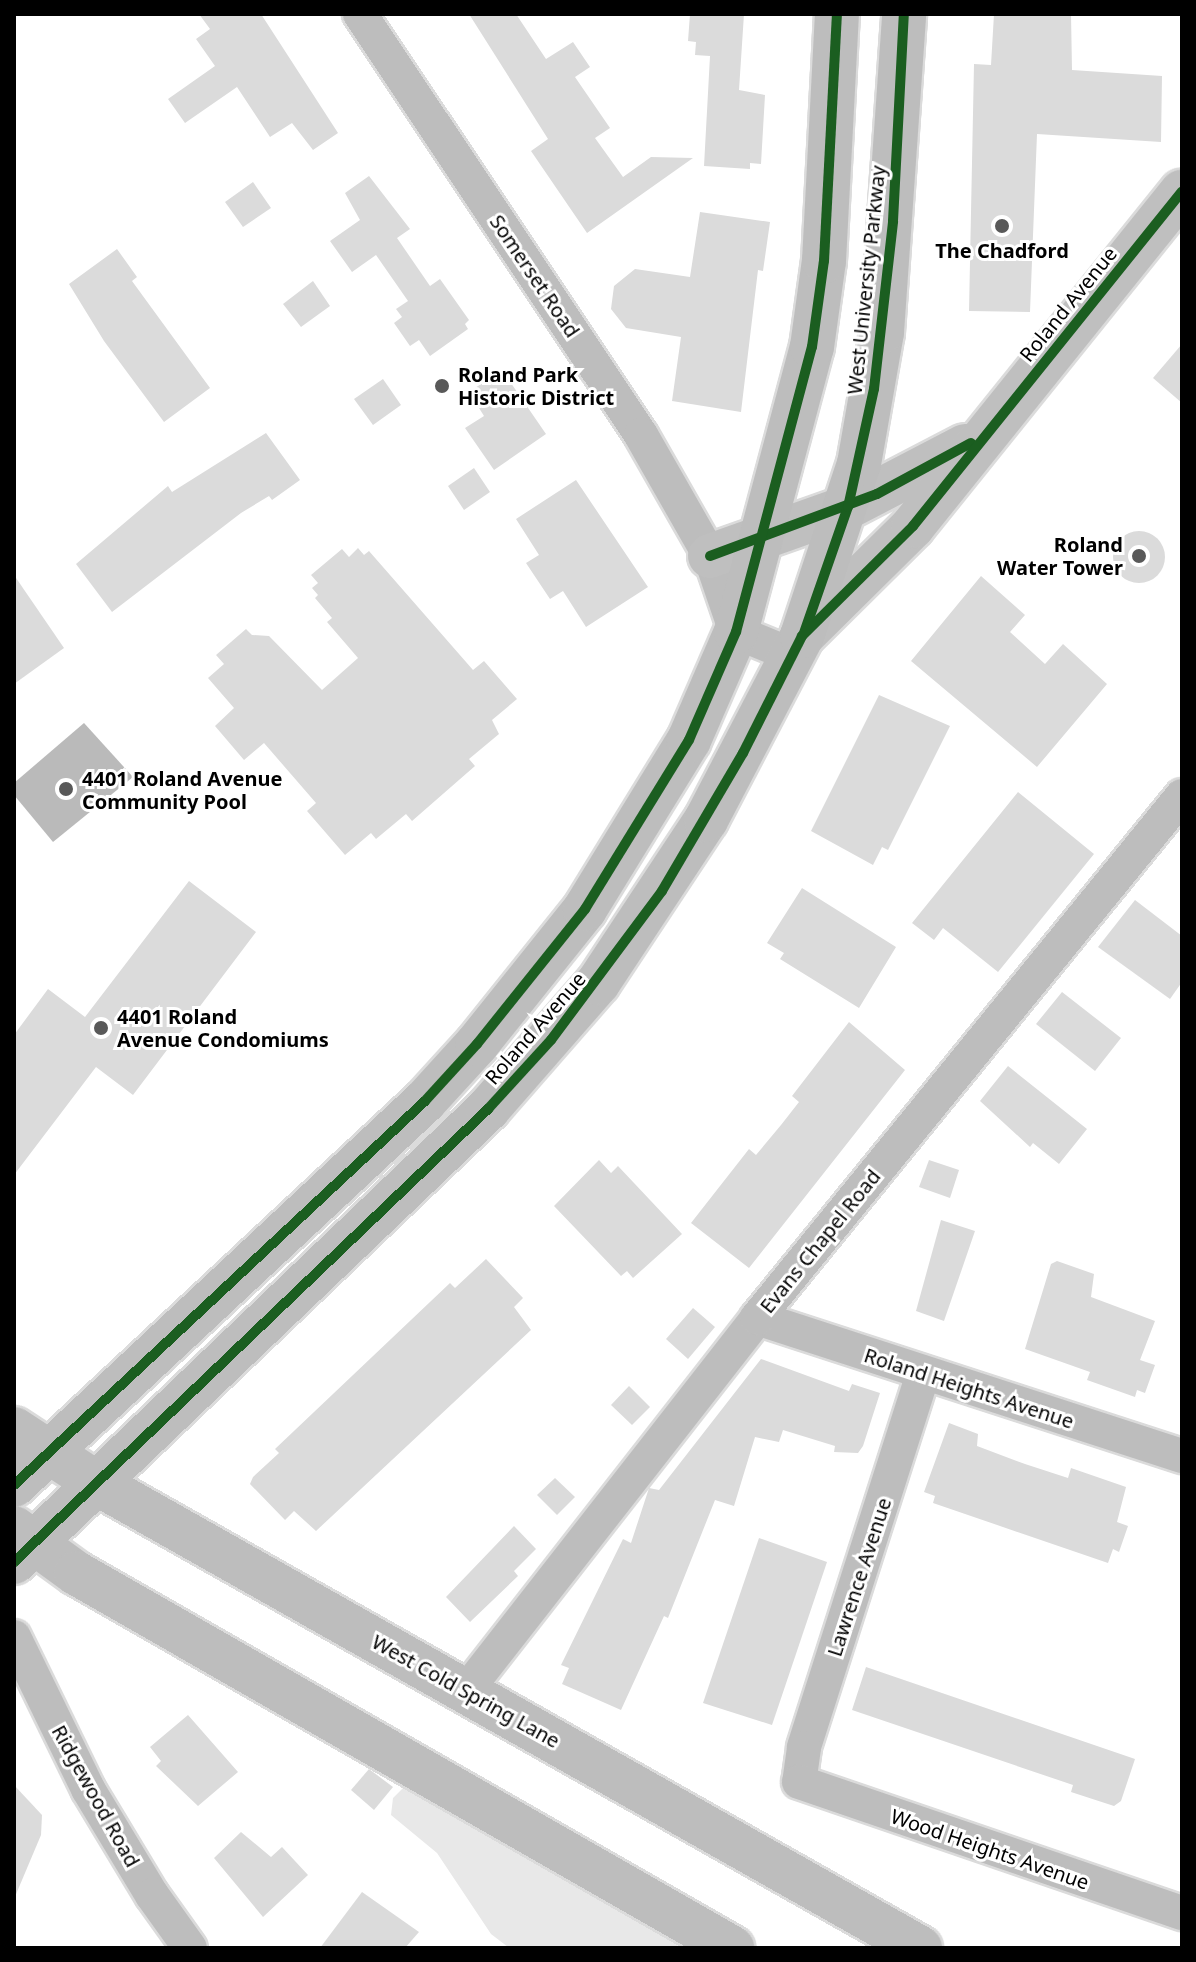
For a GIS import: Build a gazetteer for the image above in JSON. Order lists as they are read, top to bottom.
{
  "streets": {
    "main road": ["West University Parkway", "Roland Avenue", "West Cold Spring Lane"],
    "street": [
      "Somerset Road",
      "Evans Chapel Road",
      "Roland Heights Avenue",
      "Lawrence Avenue",
      "Ridgewood Road",
      "Wood Heights Avenue"
    ]
  },
  "crossings": [
    ["Somerset Road", "Roland Avenue"],
    ["West University Parkway", "Roland Avenue"],
    ["Roland Avenue", "West Cold Spring Lane"],
    ["Evans Chapel Road", "Roland Heights Avenue"],
    ["Evans Chapel Road", "West Cold Spring Lane"],
    ["Roland Heights Avenue", "Lawrence Avenue"],
    ["Lawrence Avenue", "Wood Heights Avenue"]
  ],
  "places": [
    "The Chadford",
    "Roland Park Historic District",
    "Roland Water Tower",
    "4401 Roland Avenue Community Pool",
    "4401 Roland Avenue Condomiums"
  ]
}
